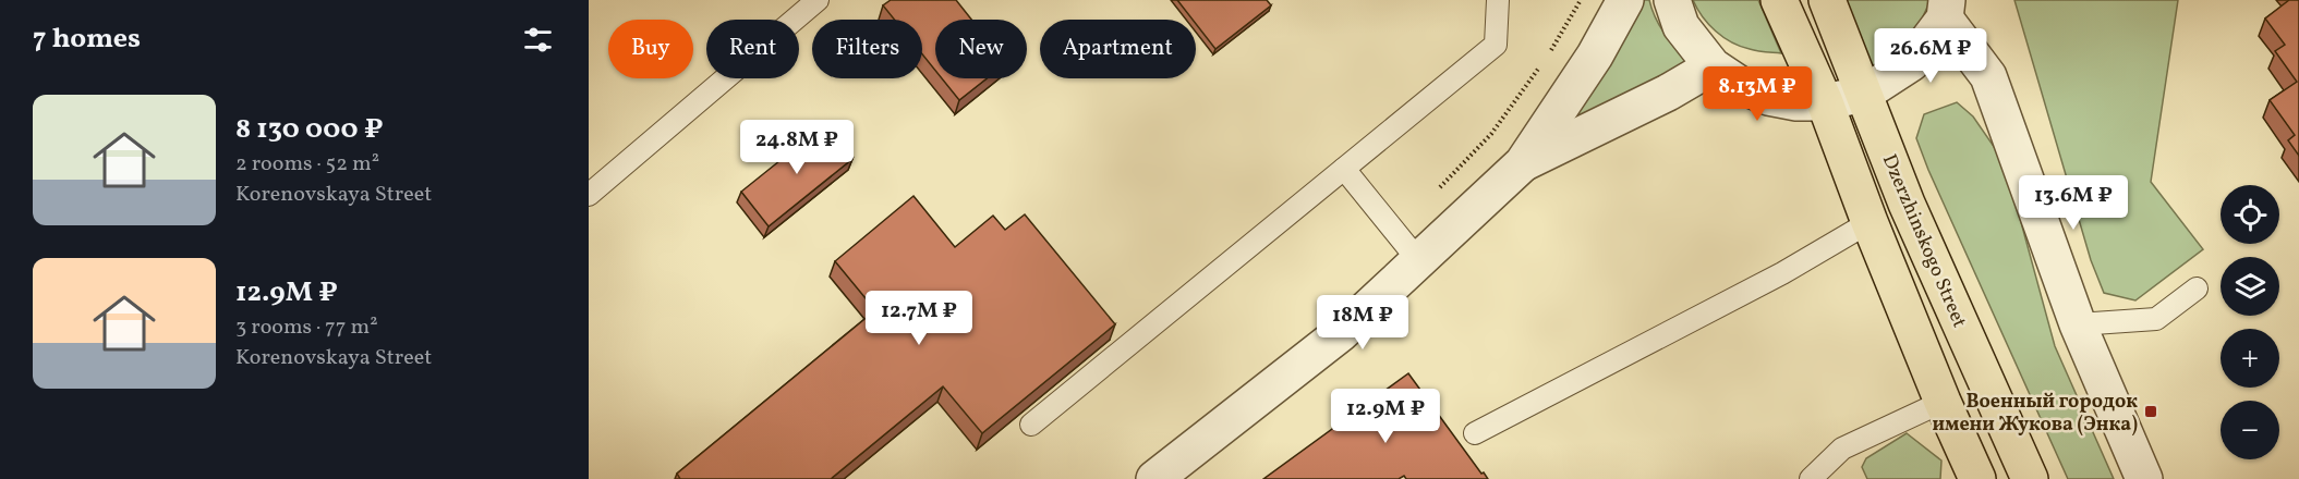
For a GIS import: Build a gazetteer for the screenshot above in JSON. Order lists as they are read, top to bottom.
{
  "streets": {
    "main road": ["Dzerzhinskogo Street"]
  },
  "places": {
    "transit": ["Военный городок имени Жукова (Энка)"]
  },
  "page": {
    "heading": "7 homes",
    "chip": [
      "Buy",
      "Rent",
      "Filters",
      "New",
      "Apartment"
    ],
    "price": [
      "26.6M ₽",
      "8.13M ₽",
      "24.8M ₽",
      "13.6M ₽",
      "12.7M ₽",
      "18M ₽",
      "12.9M ₽"
    ],
    "list": [
      {
        "name": "8 130 000 ₽",
        "note": "2 rooms · 52 m² · Korenovskaya Street"
      },
      {
        "name": "12.9M ₽",
        "note": "3 rooms · 77 m² · Korenovskaya Street"
      }
    ],
    "map_buttons": ["+", "−"]
  }
}
